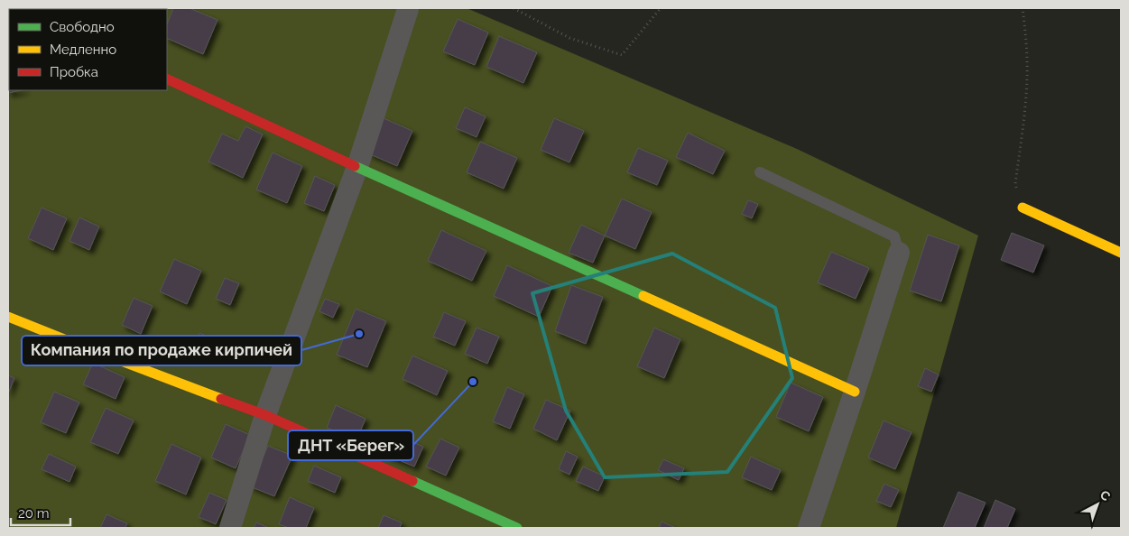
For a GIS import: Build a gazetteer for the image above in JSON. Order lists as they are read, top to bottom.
{
  "places": ["Компания по продаже кирпичей", "ДНТ «Берег»"],
  "legend": ["Свободно", "Медленно", "Пробка"],
  "scale_bar": "20 m",
  "north": "top right"
}
